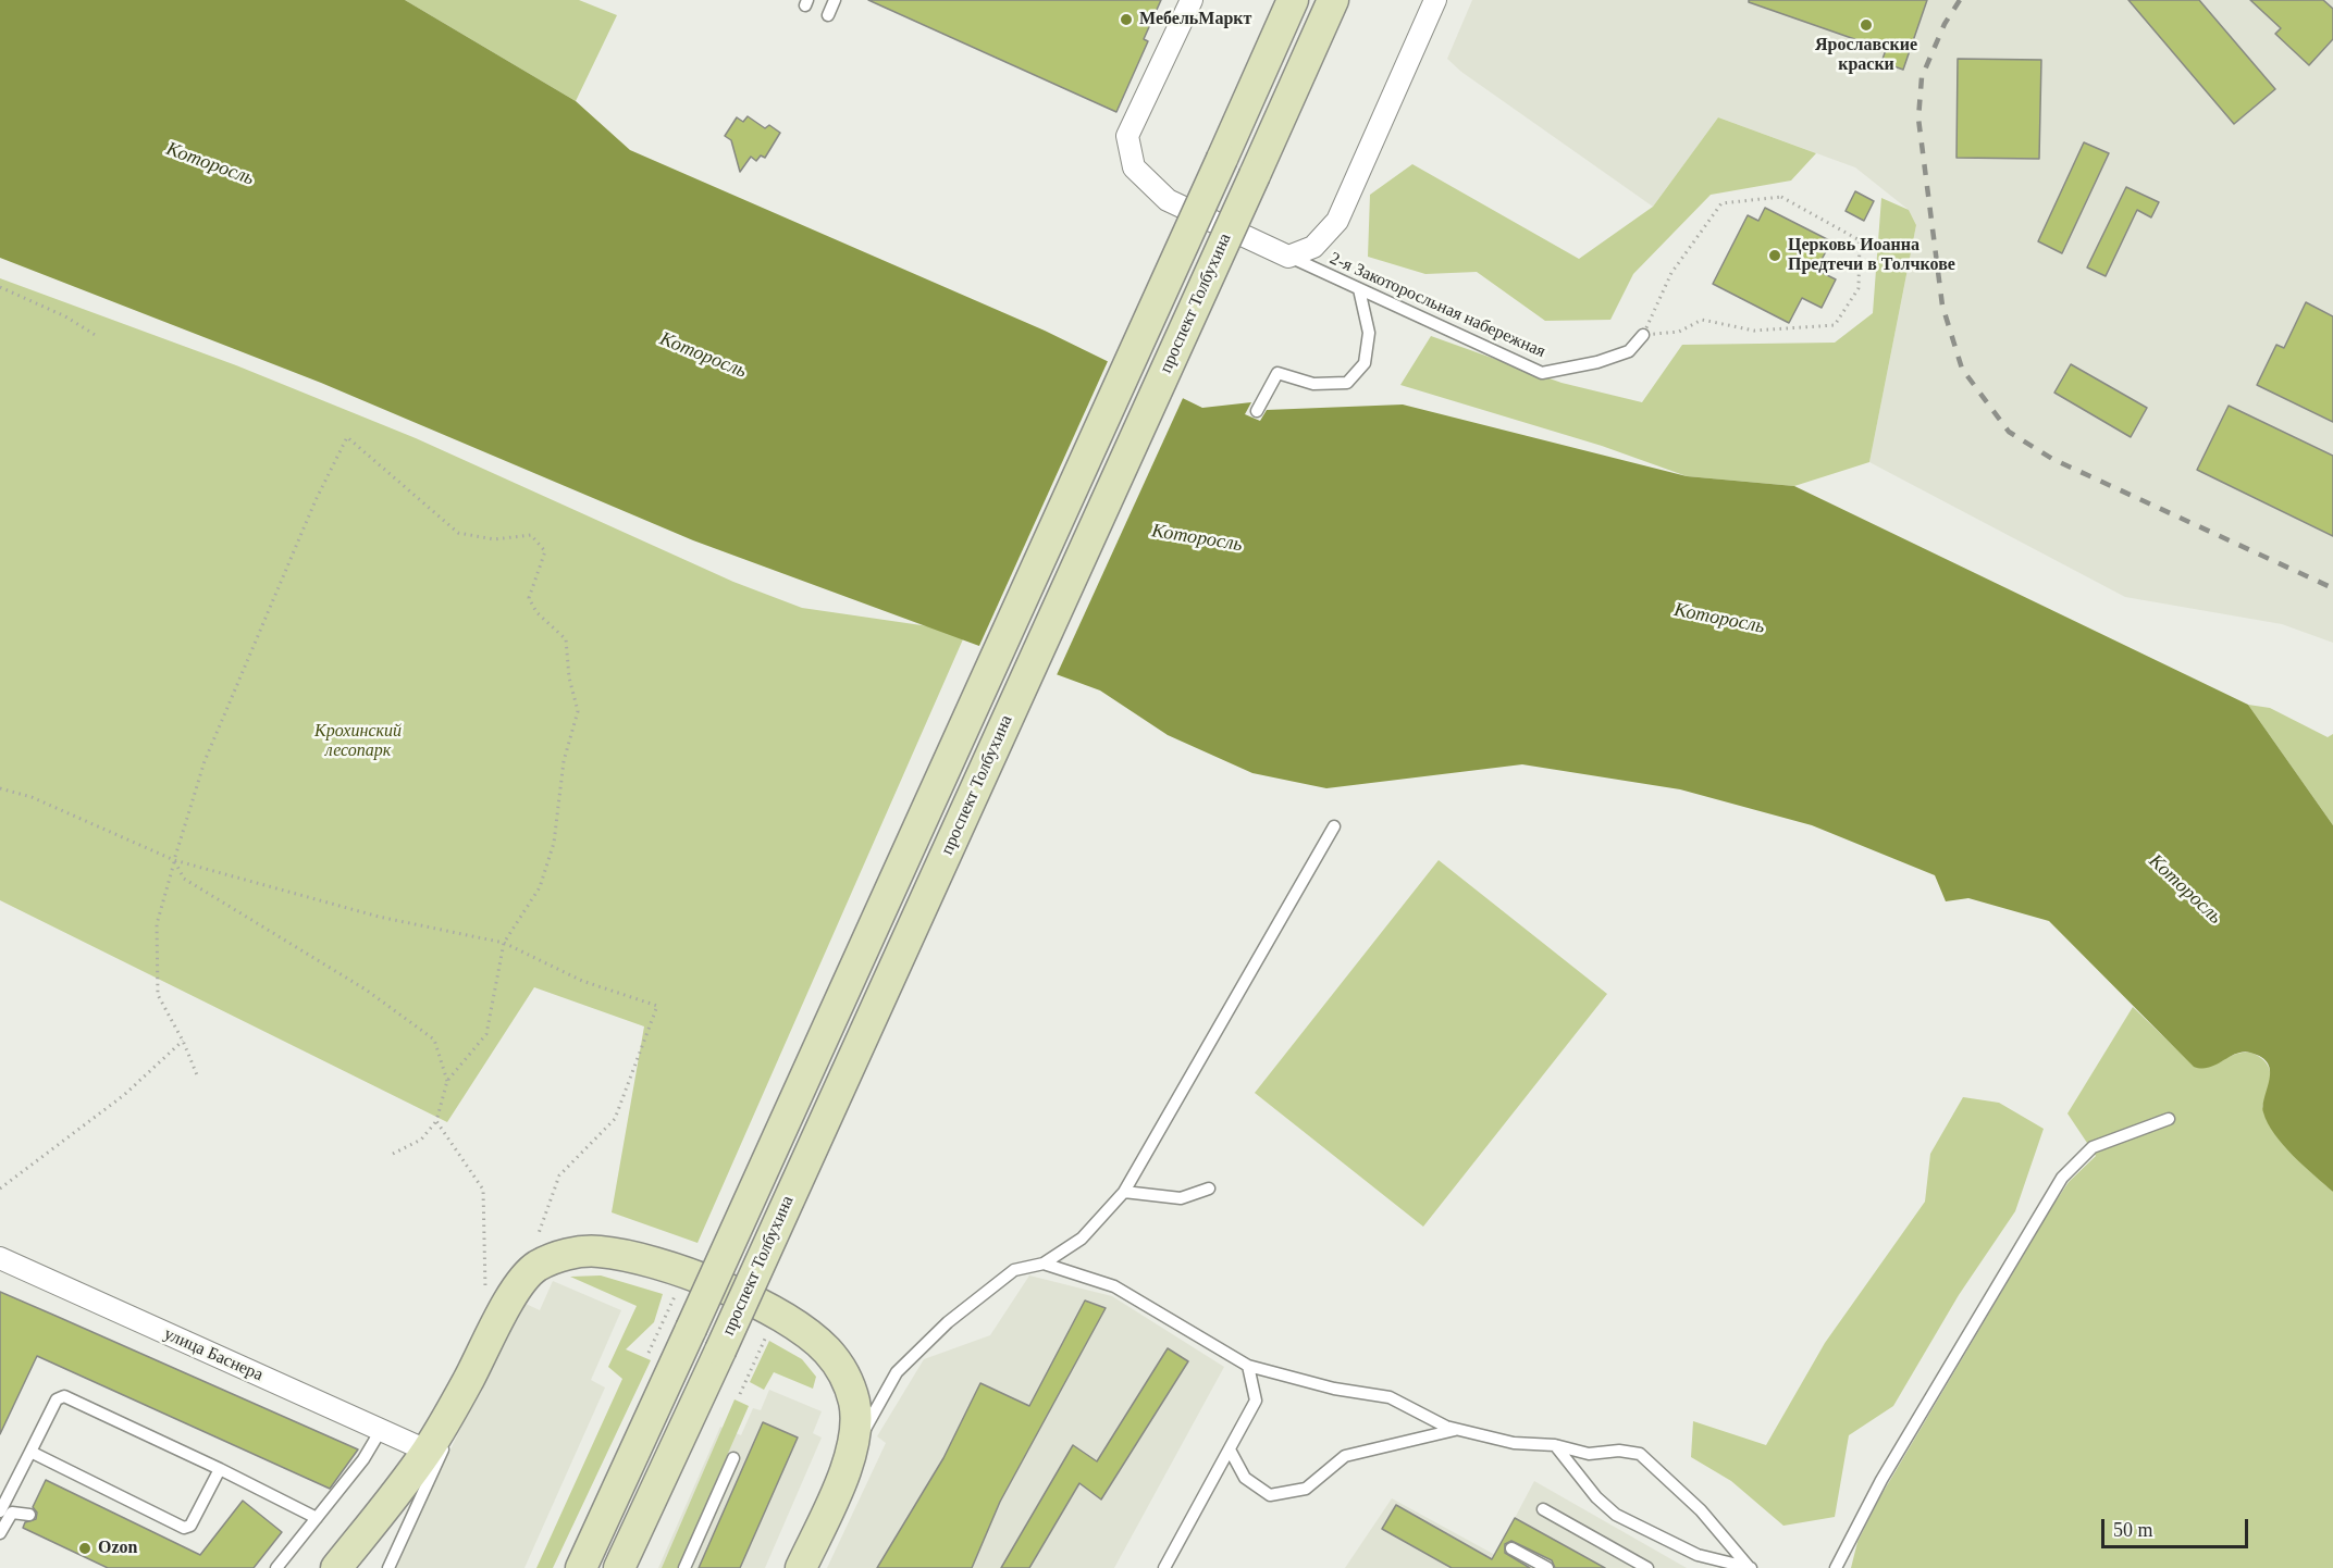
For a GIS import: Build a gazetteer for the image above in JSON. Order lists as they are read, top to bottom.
{
  "streets": {
    "main road": ["проспект Толбухина"],
    "street": ["улица Баснера"],
    "lane": ["2-я Закоторосльная набережная"]
  },
  "water": ["Которосль"],
  "parks": ["Крохинский лесопарк"],
  "places": [
    "МебельМаркт",
    "Ярославские краски",
    "Церковь Иоанна Предтечи в Толчкове",
    "Ozon"
  ],
  "scale_bar": "50 m"
}
